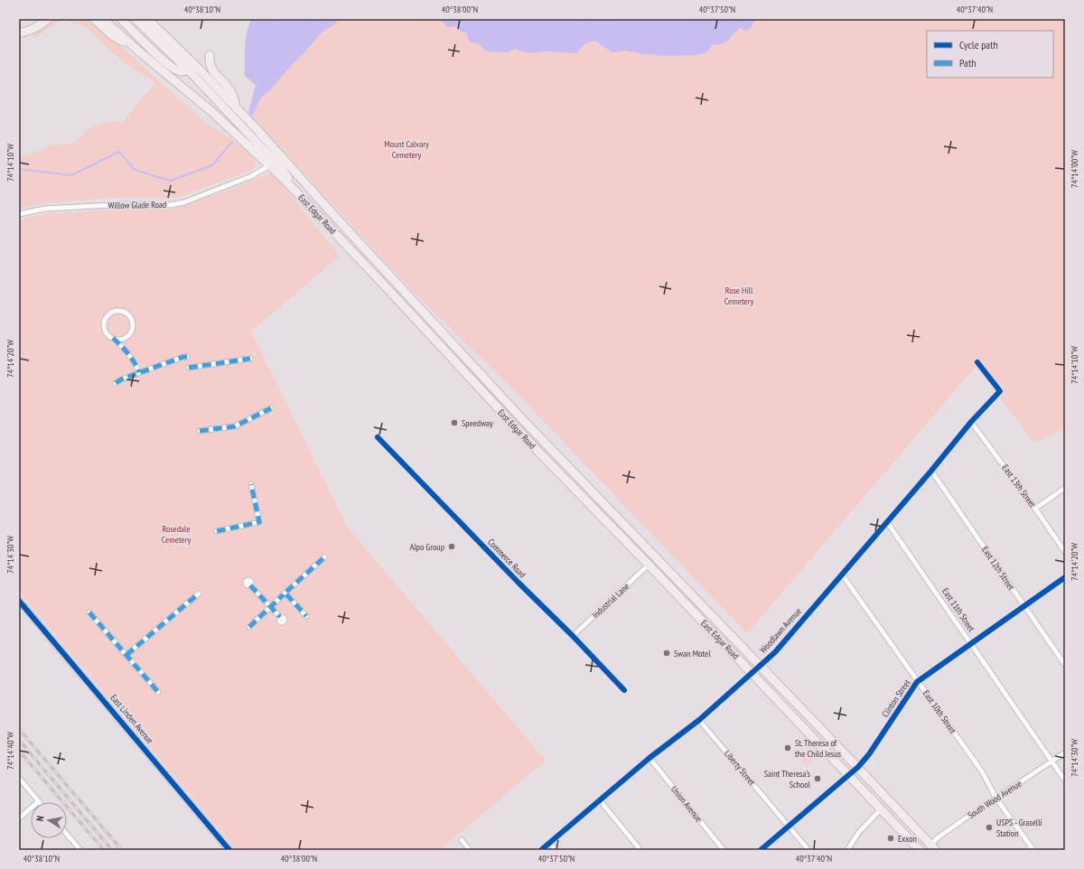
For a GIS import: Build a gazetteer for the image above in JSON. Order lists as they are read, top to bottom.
{
  "streets": {
    "highway": ["East Edgar Road"],
    "street": [
      "Willow Glade Road",
      "East 13th Street",
      "Commerce Road",
      "East 12th Street",
      "Industrial Lane",
      "East 11th Street",
      "Woodlawn Avenue",
      "Clinton Street",
      "East 10th Street",
      "East Linden Avenue",
      "Liberty Street",
      "South Wood Avenue",
      "Union Avenue"
    ]
  },
  "crossings": [
    ["Willow Glade Road", "East Edgar Road"],
    ["East Edgar Road", "Industrial Lane"],
    ["East Edgar Road", "Woodlawn Avenue"],
    ["East Edgar Road", "Clinton Street"],
    ["East 13th Street", "Woodlawn Avenue"],
    ["Commerce Road", "Industrial Lane"],
    ["East 12th Street", "Woodlawn Avenue"],
    ["East 12th Street", "Clinton Street"],
    ["East 11th Street", "Woodlawn Avenue"],
    ["East 11th Street", "Clinton Street"],
    ["East 11th Street", "South Wood Avenue"],
    ["Woodlawn Avenue", "East 10th Street"],
    ["Woodlawn Avenue", "Liberty Street"],
    ["Woodlawn Avenue", "Union Avenue"],
    ["Clinton Street", "East 10th Street"],
    ["Clinton Street", "Liberty Street"],
    ["East 10th Street", "South Wood Avenue"]
  ],
  "parks": ["Mount Calvary Cemetery", "Rose Hill Cemetery", "Rosedale Cemetery"],
  "places": [
    "Speedway",
    "Alpo Group",
    "Swan Motel",
    "St. Theresa of the Child Jesus",
    "Saint Theresa's School",
    "USPS - Graselli Station",
    "Exxon"
  ],
  "legend": ["Cycle path", "Path"],
  "north": "left",
  "coordinates": [
    "40°38'10\"N",
    "40°38'00\"N",
    "40°37'50\"N",
    "40°37'40\"N",
    "74°14'10\"W",
    "74°14'00\"W",
    "74°14'20\"W",
    "74°14'30\"W",
    "74°14'40\"W"
  ]
}
